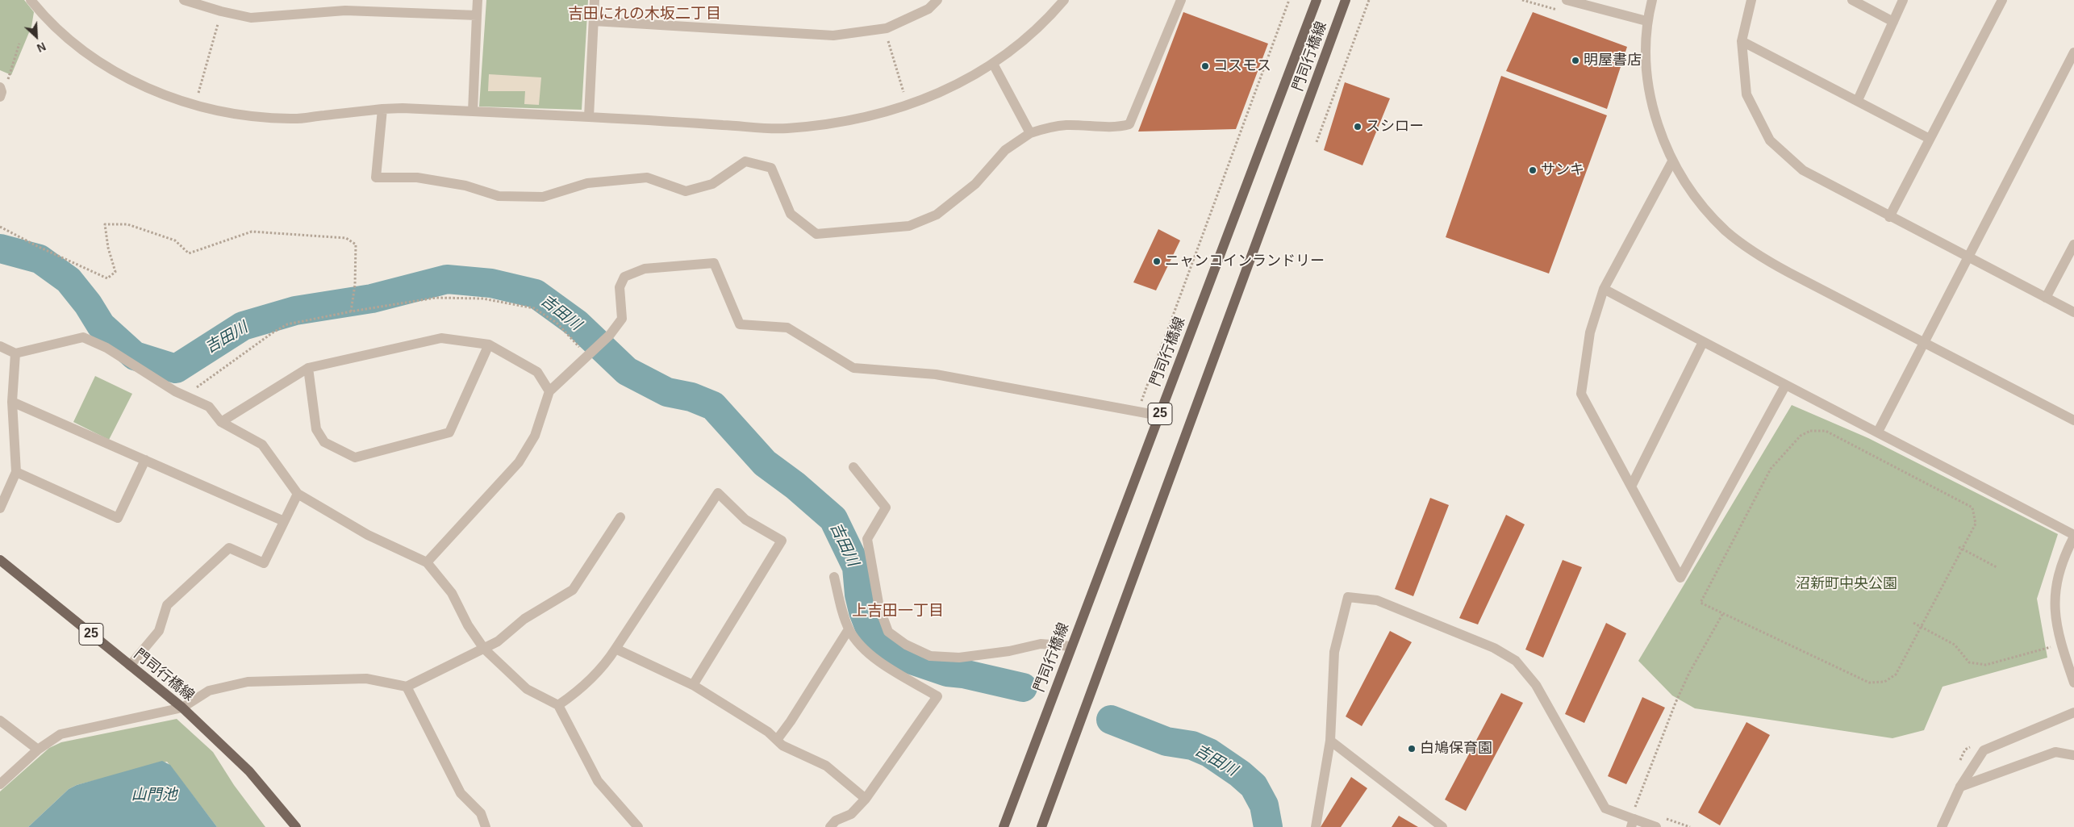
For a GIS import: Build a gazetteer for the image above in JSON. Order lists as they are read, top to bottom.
{
  "streets": {
    "main road": ["門司行橋線", "25"]
  },
  "districts": ["吉田にれの木坂二丁目", "上吉田一丁目"],
  "water": ["吉田川", "山門池"],
  "parks": ["沼新町中央公園"],
  "places": [
    "明屋書店",
    "コスモス",
    "スシロー",
    "サンキ",
    "ニャンコインランドリー",
    "白鳩保育園"
  ],
  "north": "bottom right"
}
